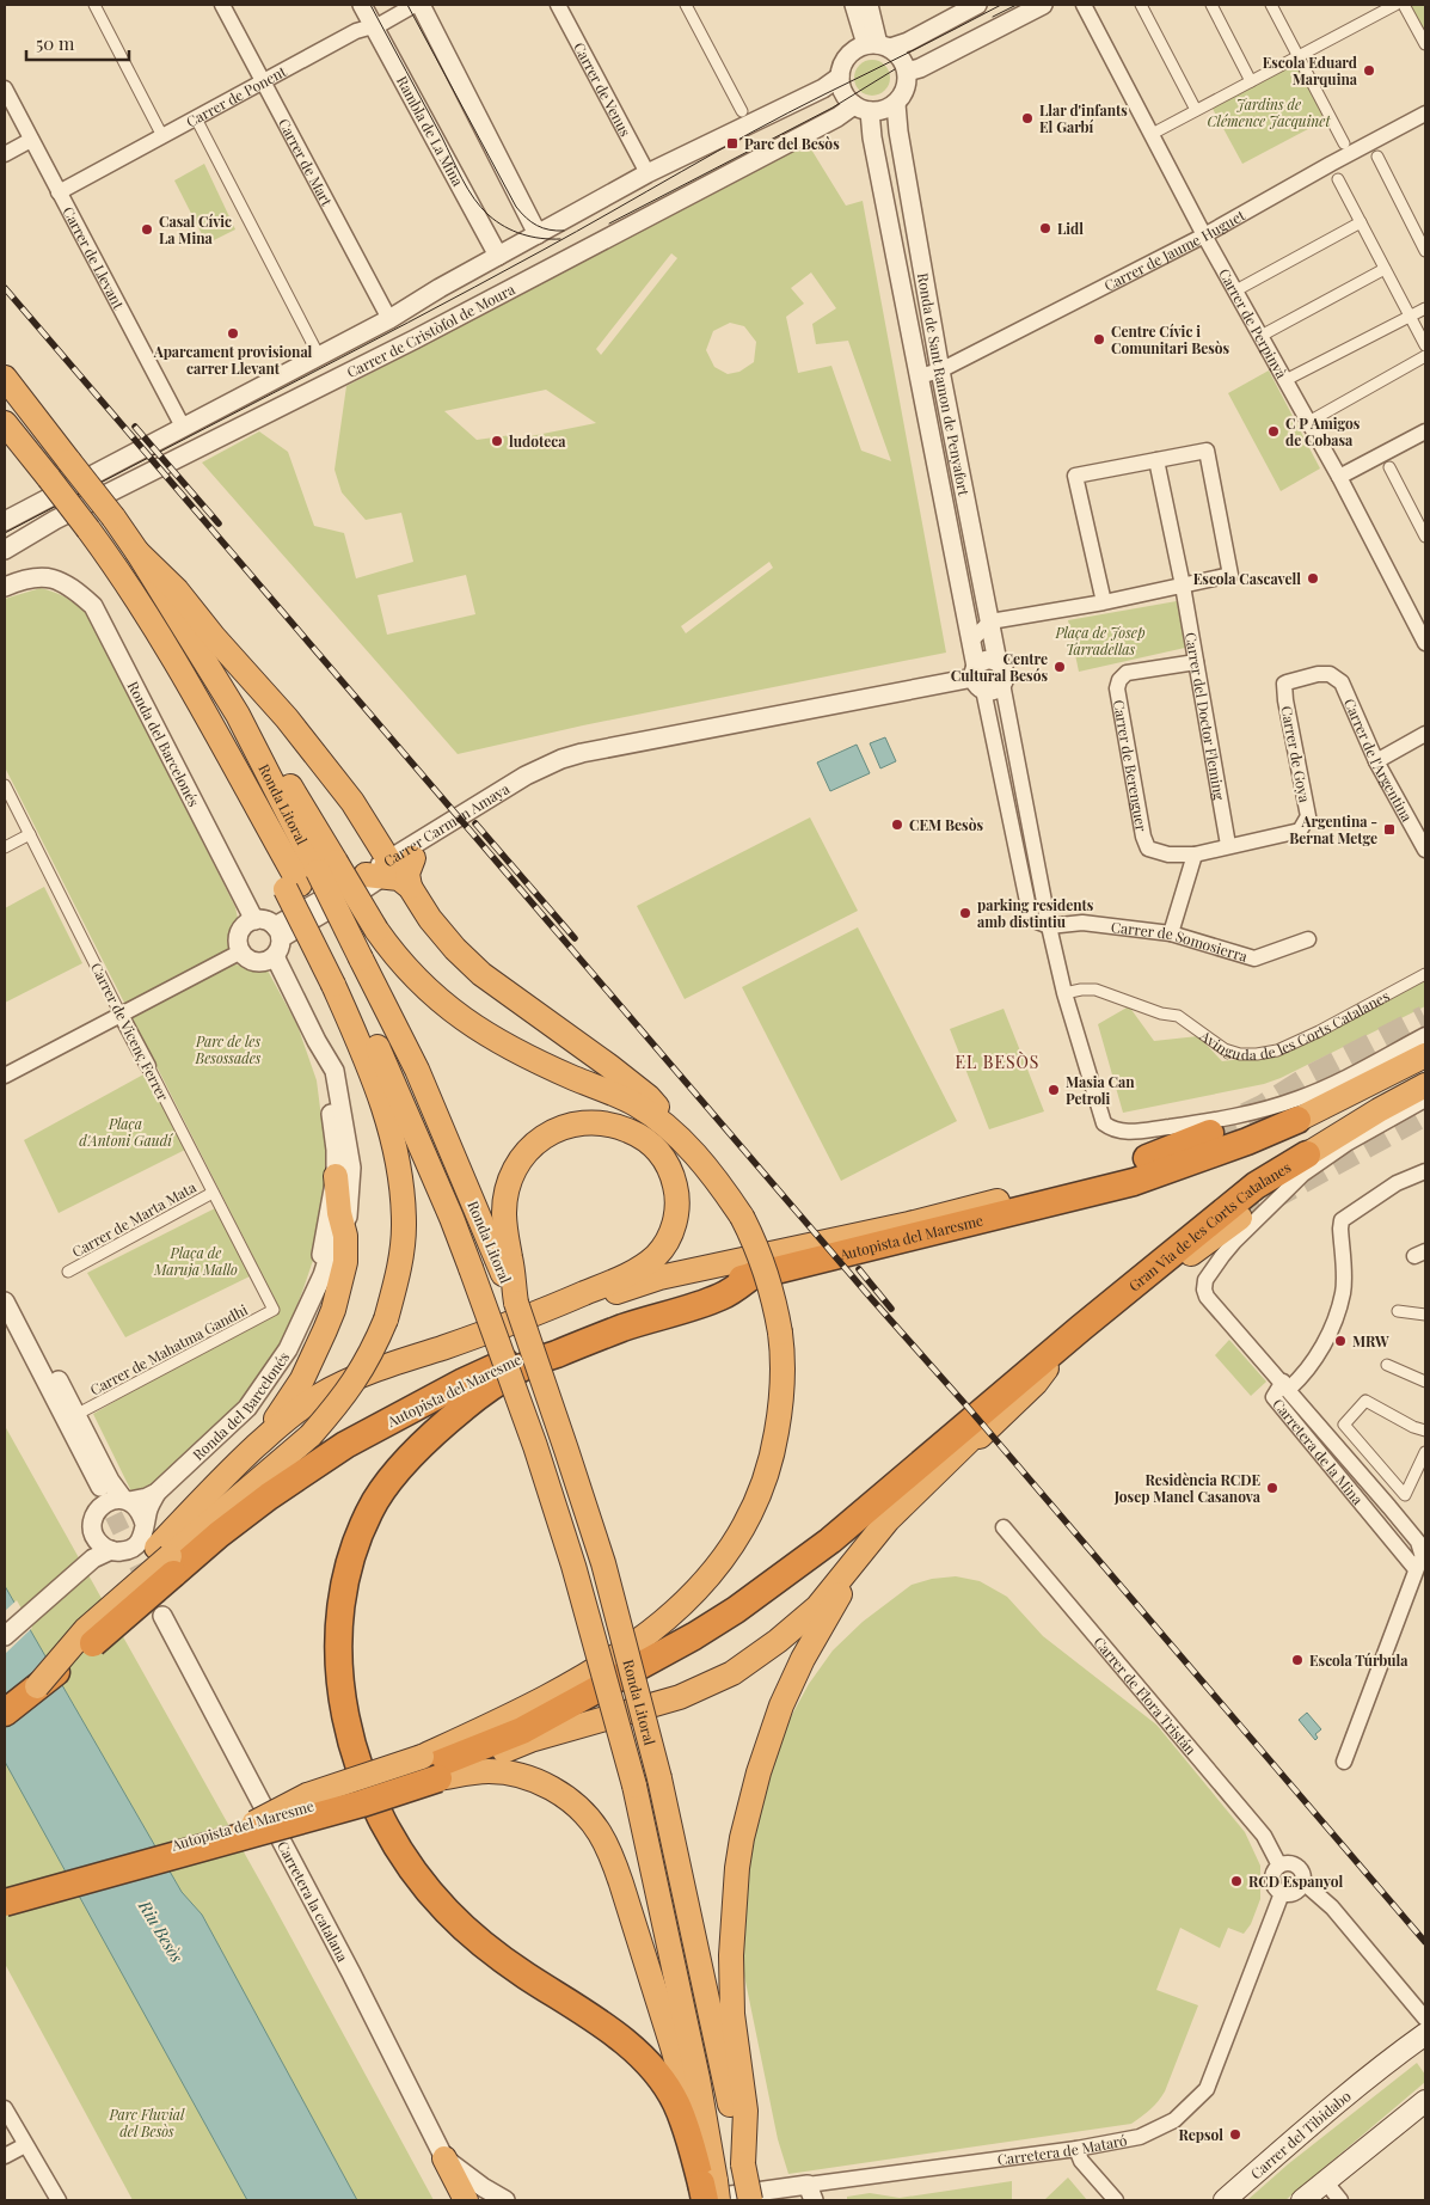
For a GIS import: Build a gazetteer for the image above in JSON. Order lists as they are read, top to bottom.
{
  "streets": {
    "highway": ["Ronda Litoral", "Gran Via de les Corts Catalanes", "Autopista del Maresme"],
    "main road": ["Carrer del Tibidabo"],
    "street": [
      "Carrer de Venus",
      "Carrer de Ponent",
      "Rambla de La Mina",
      "Carrer de Mart",
      "Carrer de Jaume Huguet",
      "Carrer de Llevant",
      "Carrer de Perpinyà",
      "Carrer de Cristòfol de Moura",
      "Ronda de Sant Ramon de Penyafort",
      "Carrer del Doctor Fleming",
      "Ronda del Barcelonés",
      "Carrer de Goya",
      "Carrer de l'Argentina",
      "Carrer de Berenguer",
      "Carrer Carmen Amaya",
      "Carrer de Somosierra",
      "Avinguda de les Corts Catalanes",
      "Carrer de Vicenç Ferrer",
      "Carrer de Marta Mata",
      "Carrer de Mahatma Gandhi",
      "Carretera de la Mina",
      "Carrer de Flora Tristán",
      "Carretera la catalana",
      "Carretera de Mataró"
    ]
  },
  "crossings": [
    ["Carrer de Venus", "Carrer de Cristòfol de Moura"],
    ["Carrer de Ponent", "Rambla de La Mina"],
    ["Carrer de Ponent", "Carrer de Mart"],
    ["Carrer de Ponent", "Carrer de Llevant"],
    ["Rambla de La Mina", "Carrer de Cristòfol de Moura"],
    ["Carrer de Mart", "Carrer de Cristòfol de Moura"],
    ["Carrer de Jaume Huguet", "Carrer de Perpinyà"],
    ["Carrer de Jaume Huguet", "Ronda de Sant Ramon de Penyafort"],
    ["Carrer de Llevant", "Carrer de Cristòfol de Moura"],
    ["Carrer de Cristòfol de Moura", "Ronda de Sant Ramon de Penyafort"],
    ["Ronda de Sant Ramon de Penyafort", "Carrer Carmen Amaya"],
    ["Ronda de Sant Ramon de Penyafort", "Carrer de Somosierra"],
    ["Carrer del Doctor Fleming", "Carrer de Goya"],
    ["Carrer del Doctor Fleming", "Carrer de Berenguer"],
    ["Ronda del Barcelonés", "Carrer Carmen Amaya"],
    ["Carrer de Goya", "Carrer de l'Argentina"],
    ["Ronda Litoral", "Carretera de Mataró"],
    ["Carrer de Vicenç Ferrer", "Carrer de Marta Mata"],
    ["Carrer de Vicenç Ferrer", "Carrer de Mahatma Gandhi"],
    ["Gran Via de les Corts Catalanes", "Autopista del Maresme"],
    ["Carrer de Flora Tristán", "Carretera de Mataró"]
  ],
  "districts": ["EL BESÒS"],
  "water": ["Riu Besòs"],
  "parks": [
    "Jardins de Clémence Jacquinet",
    "Plaça de Josep Tarradellas",
    "Parc de les Besossades",
    "Plaça d'Antoni Gaudí",
    "Plaça de Maruja Mallo",
    "Parc Fluvial del Besòs"
  ],
  "places": {
    "other": [
      "Escola Eduard Marquina",
      "Llar d'infants El Garbí",
      "Lidl",
      "Casal Cívic La Mina",
      "Aparcament provisional carrer Llevant",
      "Centre Cívic i Comunitari Besòs",
      "C P Amigos de Cobasa",
      "ludoteca",
      "Escola Cascavell",
      "Centre Cultural Besós",
      "CEM Besòs",
      "parking residents amb distintiu",
      "Masia Can Petroli",
      "MRW",
      "Residència RCDE Josep Manel Casanova",
      "Escola Túrbula",
      "RCD Espanyol",
      "Repsol"
    ],
    "transit": ["Parc del Besòs", "Argentina - Bernat Metge"]
  },
  "scale_bar": "50 m"
}
